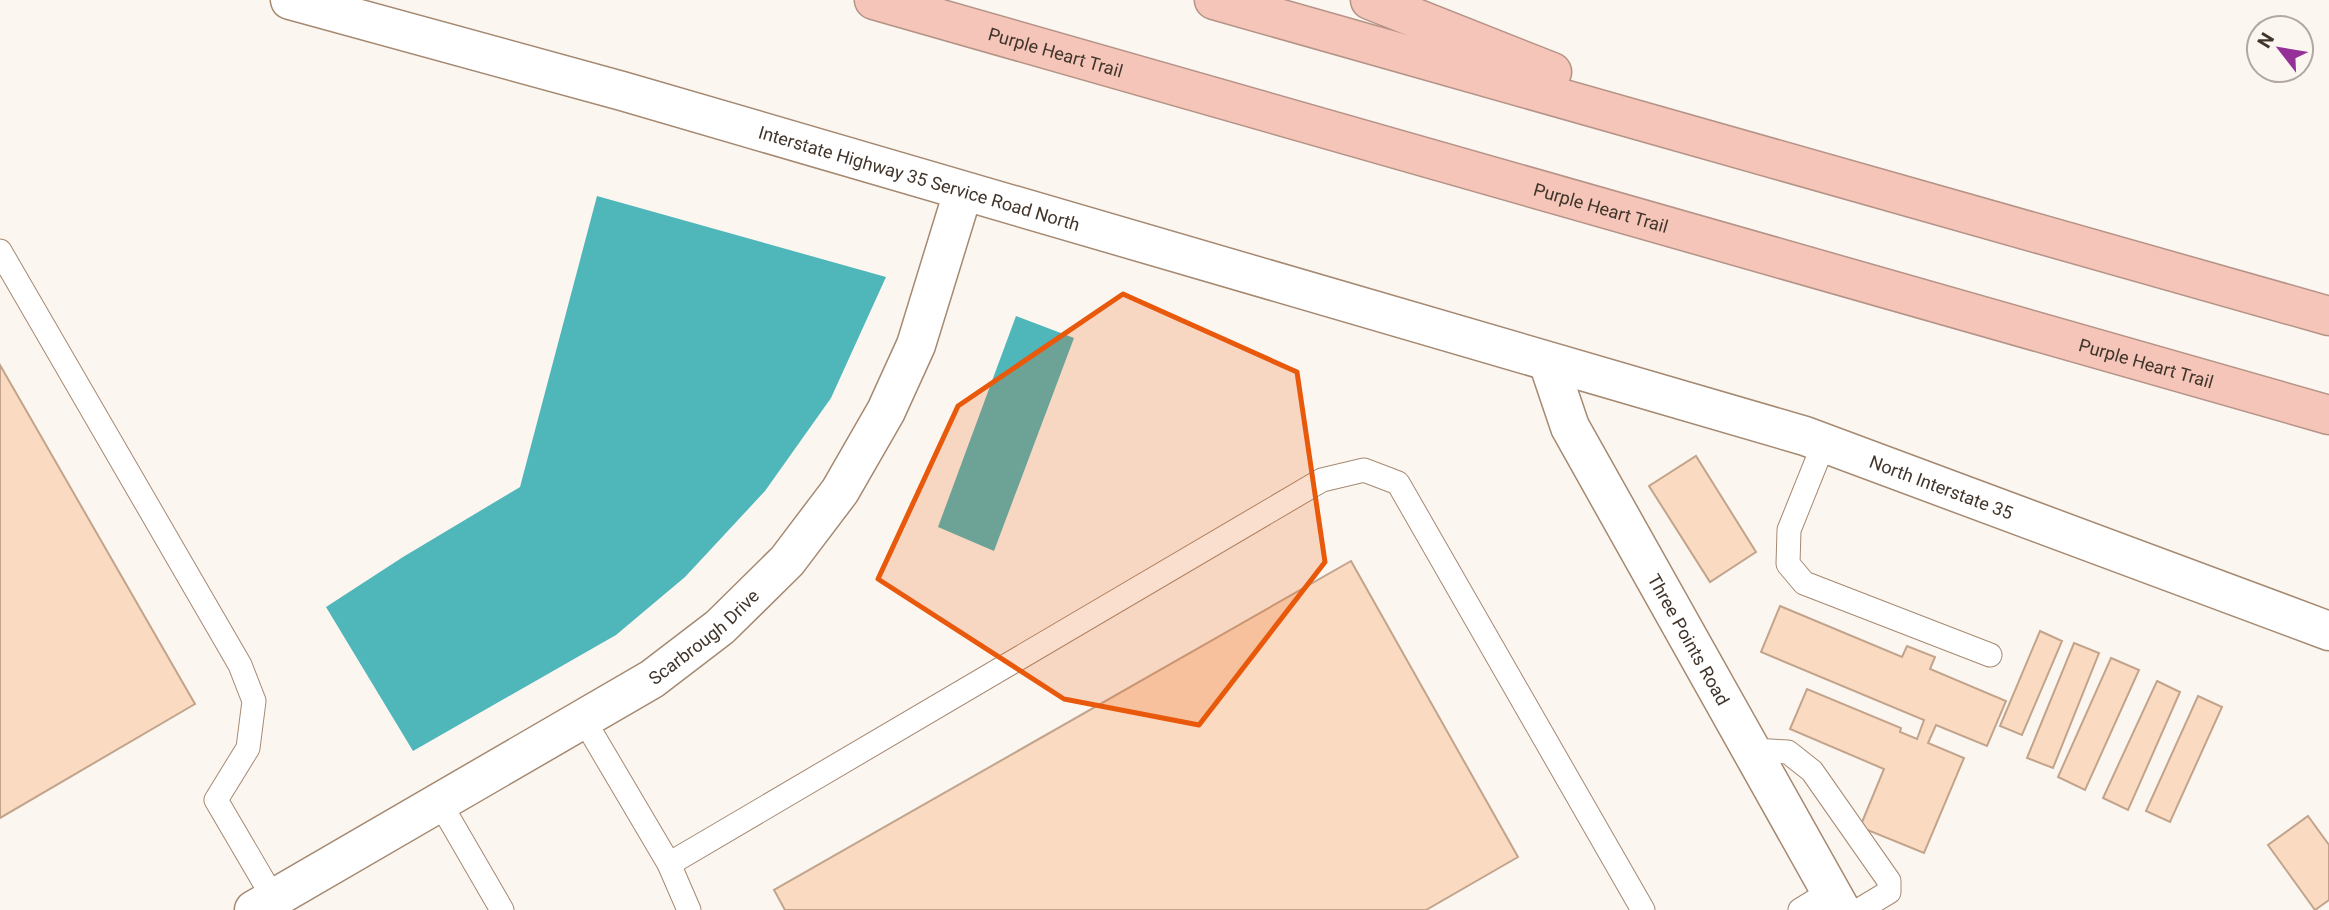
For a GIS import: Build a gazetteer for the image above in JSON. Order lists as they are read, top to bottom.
{
  "streets": {
    "highway": ["Purple Heart Trail"],
    "main road": [
      "Interstate Highway 35 Service Road North",
      "North Interstate 35",
      "Scarbrough Drive",
      "Three Points Road"
    ]
  },
  "crossings": [
    ["Interstate Highway 35 Service Road North", "North Interstate 35"],
    ["Interstate Highway 35 Service Road North", "Scarbrough Drive"],
    ["Interstate Highway 35 Service Road North", "Three Points Road"],
    ["North Interstate 35", "Three Points Road"]
  ],
  "north": "top left"
}
